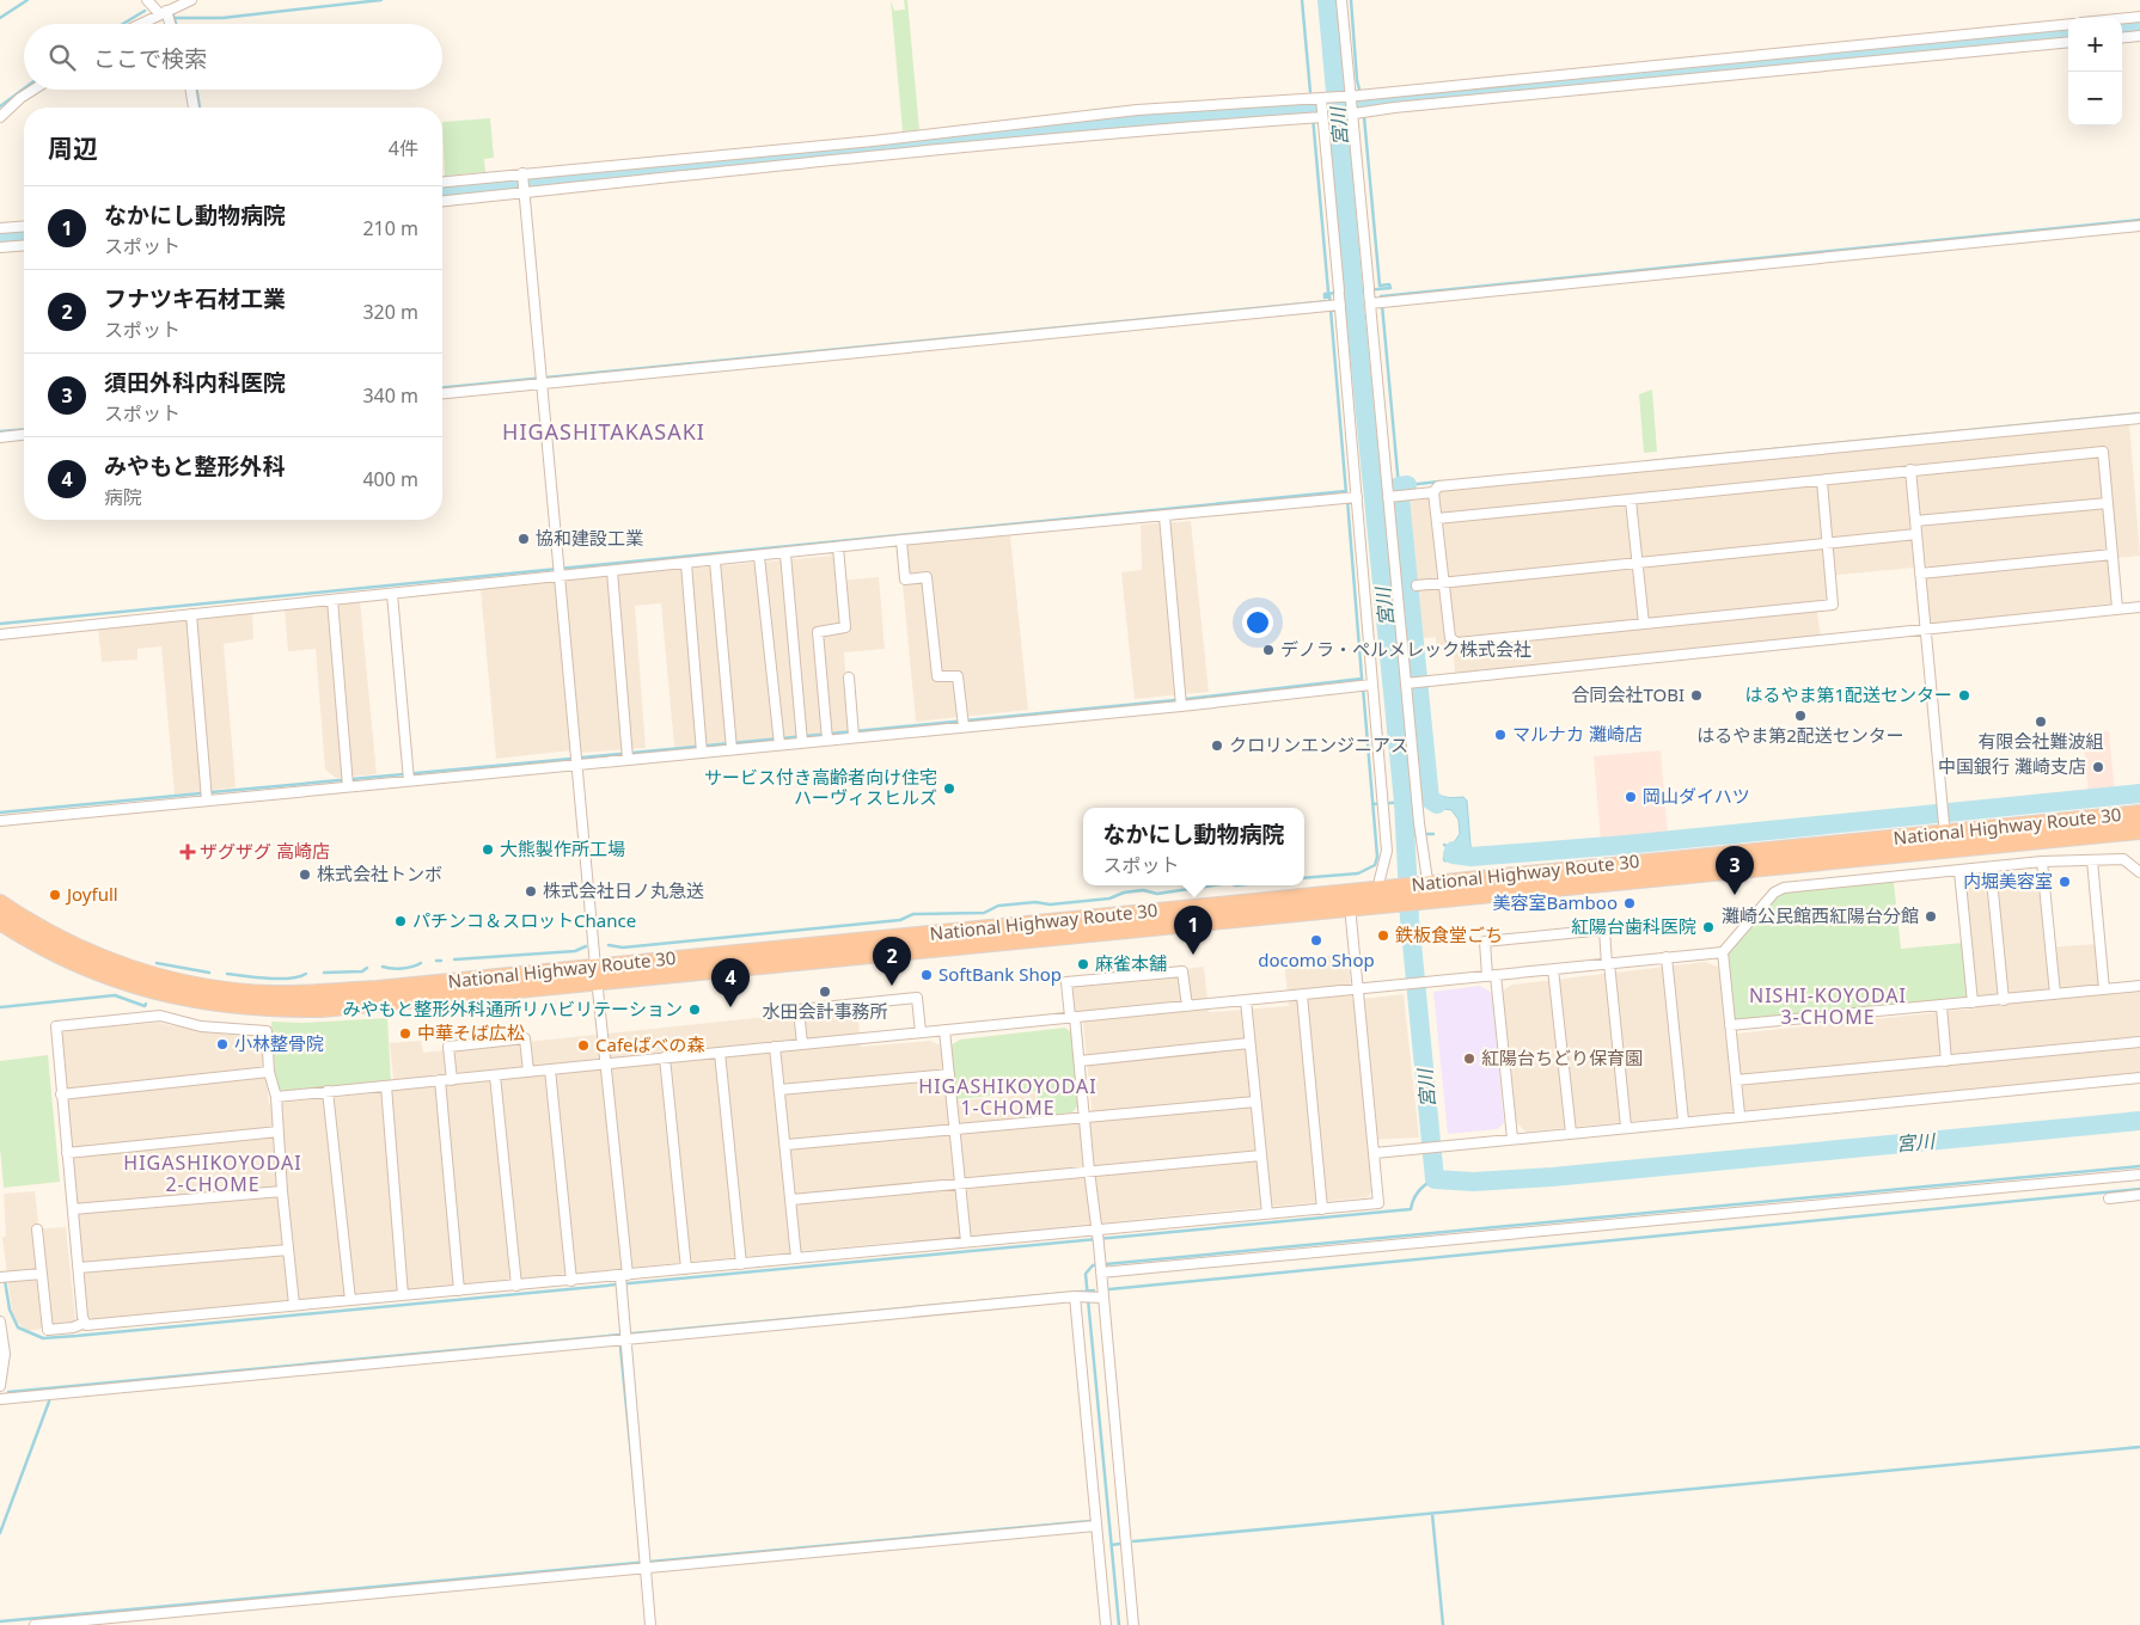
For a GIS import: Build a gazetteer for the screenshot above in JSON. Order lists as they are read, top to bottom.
{
  "streets": {
    "highway": ["National Highway Route 30"]
  },
  "districts": [
    "HIGASHITAKASAKI",
    "NISHI-KOYODAI 3-CHOME",
    "HIGASHIKOYODAI 1-CHOME",
    "HIGASHIKOYODAI 2-CHOME"
  ],
  "water": ["宮川"],
  "places": {
    "other": [
      "協和建設工業",
      "デノラ・ペルメレック株式会社",
      "合同会社TOBI",
      "はるやま第1配送センター",
      "はるやま第2配送センター",
      "有限会社難波組",
      "マルナカ 灘崎店",
      "クロリンエンジニアス",
      "中国銀行 灘崎支店",
      "サービス付き高齢者向け住宅 ハーヴィスヒルズ",
      "岡山ダイハツ",
      "大熊製作所工場",
      "株式会社トンボ",
      "内堀美容室",
      "株式会社日ノ丸急送",
      "Joyfull",
      "美容室Bamboo",
      "灘崎公民館西紅陽台分館",
      "パチンコ＆スロットChance",
      "紅陽台歯科医院",
      "鉄板食堂ごち",
      "docomo Shop",
      "麻雀本舗",
      "SoftBank Shop",
      "水田会計事務所",
      "みやもと整形外科通所リハビリテーション",
      "中華そば広松",
      "小林整骨院",
      "Cafeばべの森",
      "紅陽台ちどり保育園"
    ],
    "health": ["ザグザグ 高崎店"]
  },
  "page": {
    "map_buttons": ["+", "−"],
    "search": "ここで検索",
    "heading": ["周辺", "4件"],
    "list": [
      {
        "mark": "1",
        "name": "なかにし動物病院",
        "note": "スポット",
        "value": "210 m"
      },
      {
        "mark": "2",
        "name": "フナツキ石材工業",
        "note": "スポット",
        "value": "320 m"
      },
      {
        "mark": "3",
        "name": "須田外科内科医院",
        "note": "スポット",
        "value": "340 m"
      },
      {
        "mark": "4",
        "name": "みやもと整形外科",
        "note": "病院",
        "value": "400 m"
      }
    ],
    "popup": ["なかにし動物病院", "スポット"],
    "pins": [
      "3",
      "1",
      "2",
      "4"
    ]
  }
}
